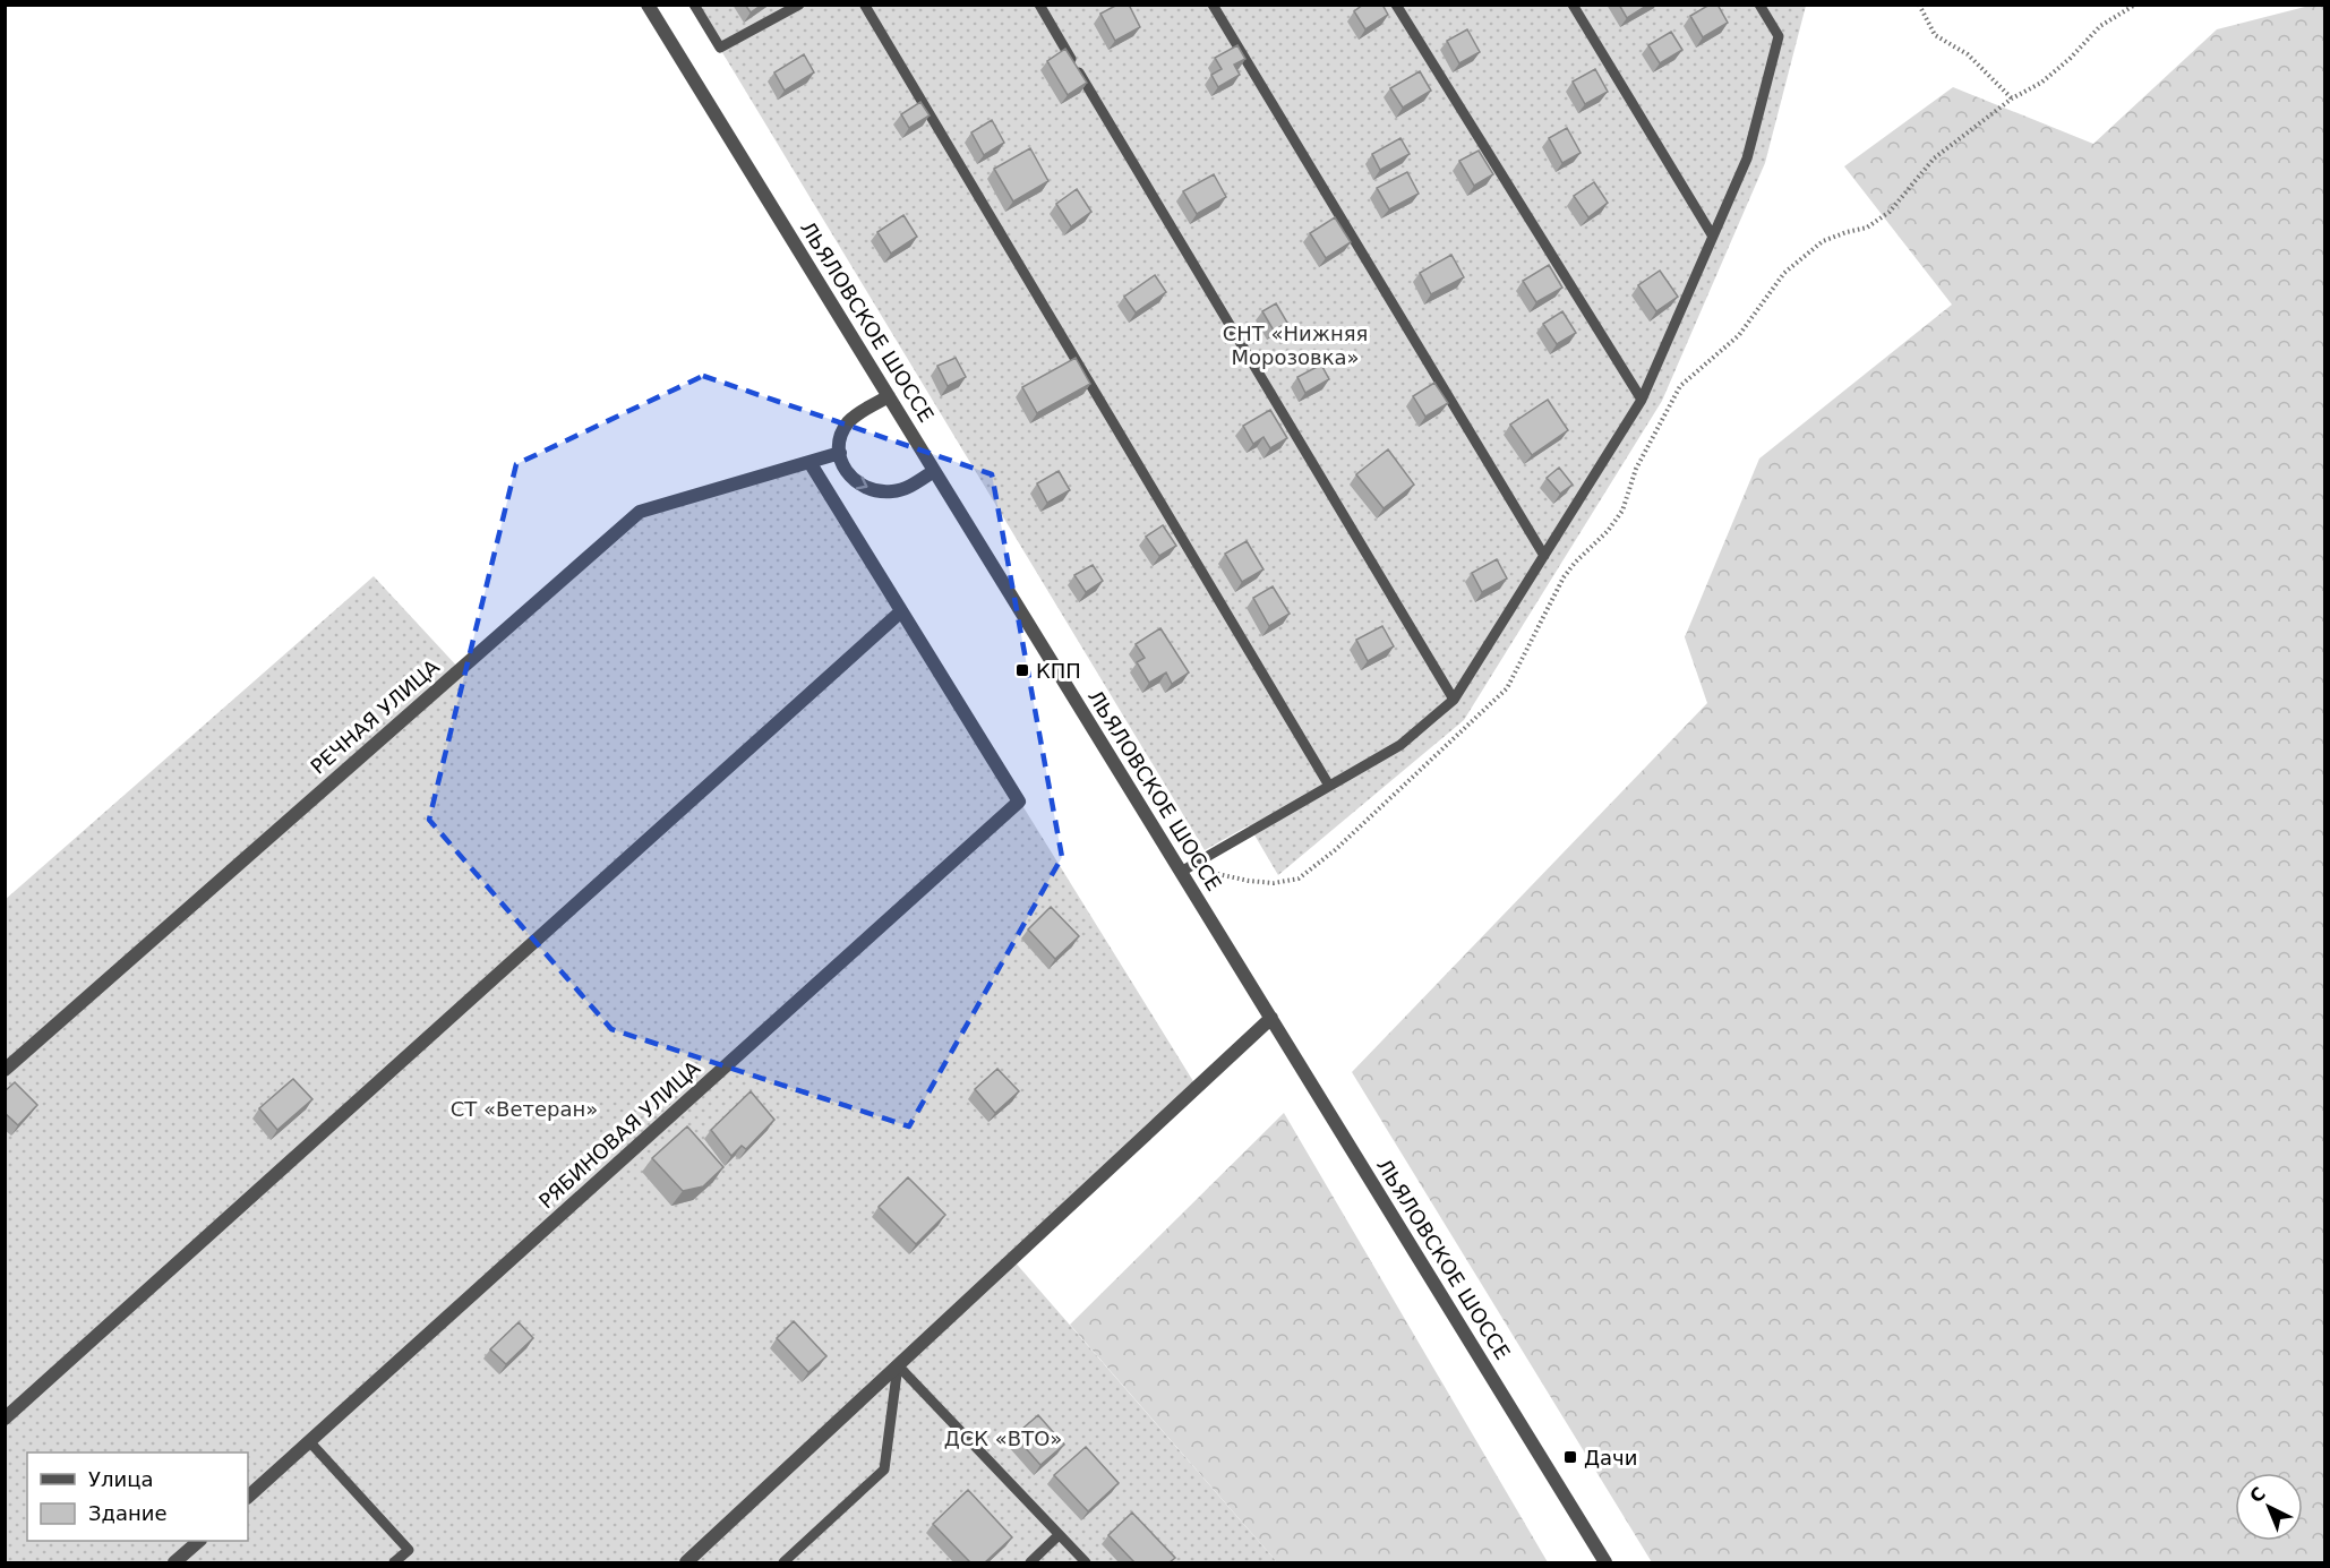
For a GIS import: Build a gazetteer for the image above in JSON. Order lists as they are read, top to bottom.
{
  "streets": {
    "street": ["ЛЬЯЛОВСКОЕ ШОССЕ", "РЕЧНАЯ УЛИЦА", "РЯБИНОВАЯ УЛИЦА"]
  },
  "crossings": [
    ["ЛЬЯЛОВСКОЕ ШОССЕ", "РЕЧНАЯ УЛИЦА"]
  ],
  "parks": ["СНТ «Нижняя Морозовка»", "СТ «Ветеран»", "ДСК «ВТО»"],
  "places": {
    "transit": ["КПП", "Дачи"]
  },
  "legend": ["Улица", "Здание"],
  "north": "top left"
}
